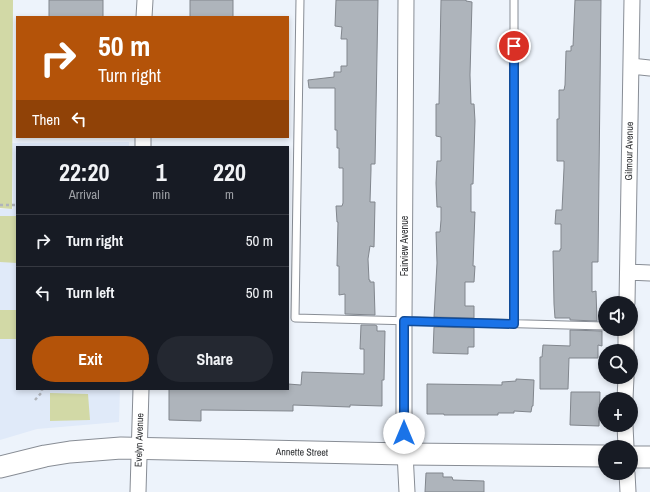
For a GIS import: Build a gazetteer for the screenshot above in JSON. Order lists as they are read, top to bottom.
{
  "streets": {
    "street": [
      "Gilmour Avenue",
      "Fairview Avenue",
      "Evelyn Avenue",
      "Annette Street"
    ]
  },
  "crossings": [
    ["Fairview Avenue", "Annette Street"],
    ["Evelyn Avenue", "Annette Street"]
  ],
  "page": {
    "turn": ["50 m", "Turn right"],
    "then": "Then",
    "eta": [
      "22:20",
      "Arrival",
      "1",
      "min",
      "220",
      "m"
    ],
    "list": [
      {
        "name": "Turn right",
        "value": "50 m"
      },
      {
        "name": "Turn left",
        "value": "50 m"
      }
    ],
    "map_buttons": ["+", "−"],
    "buttons": ["Exit", "Share"]
  }
}
